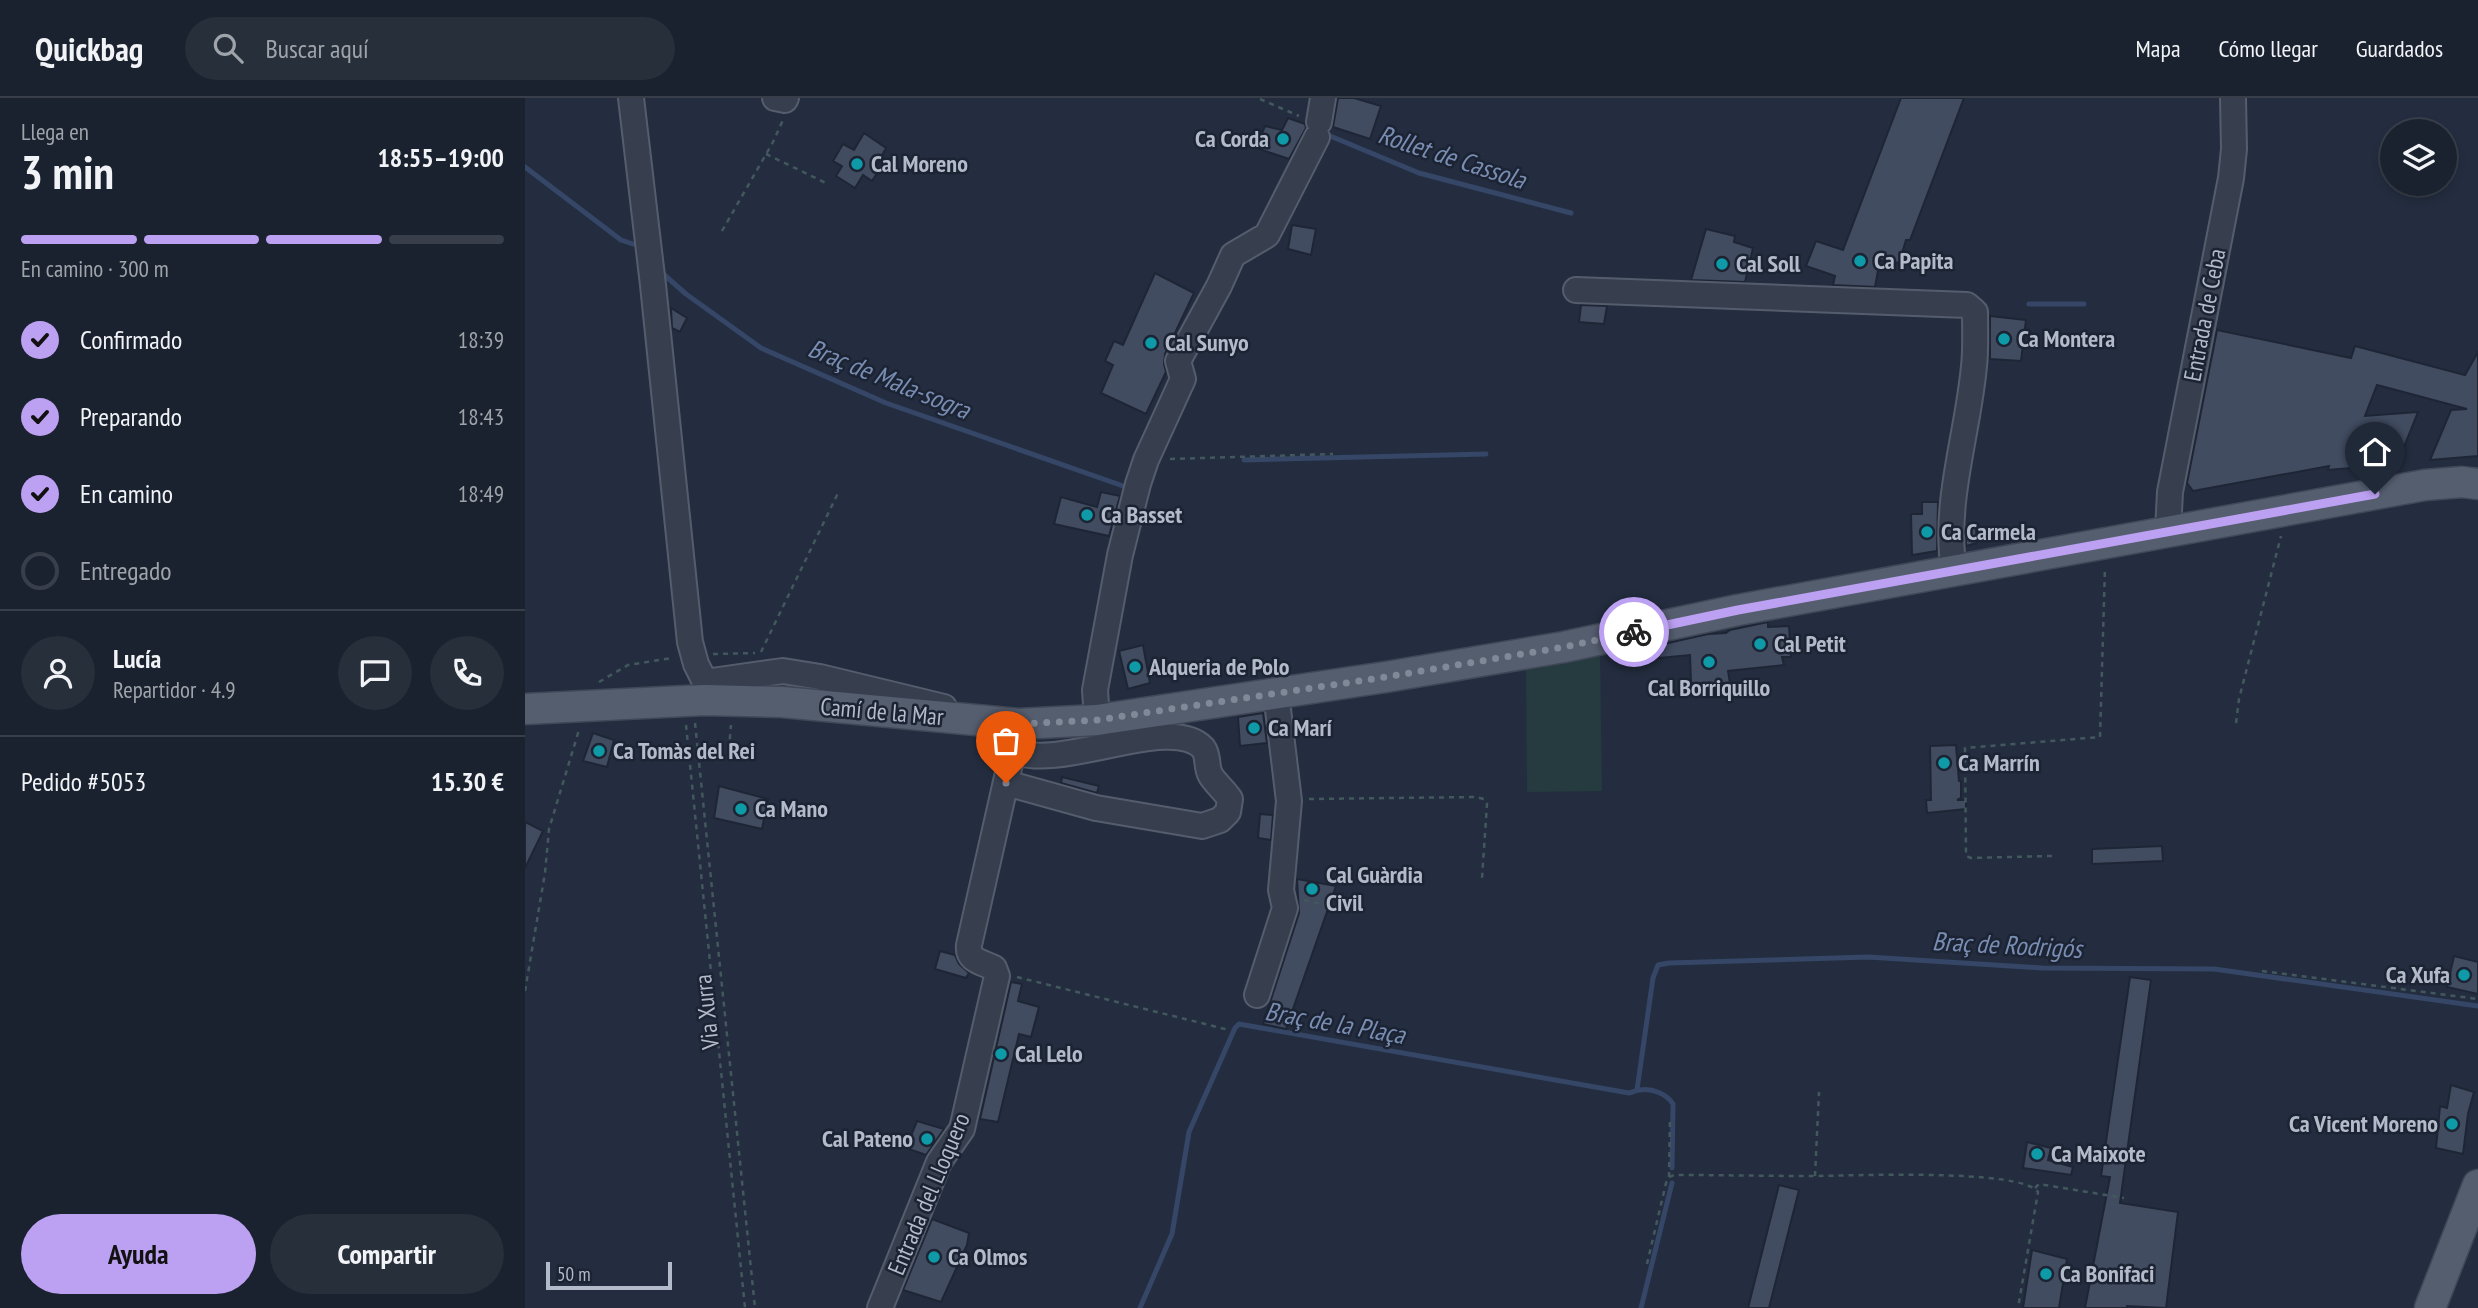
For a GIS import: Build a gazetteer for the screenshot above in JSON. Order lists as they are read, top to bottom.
{
  "streets": {
    "main road": ["Camí de la Mar"],
    "lane": ["Entrada de Ceba", "Entrada del Lloquero"],
    "path": ["Via Xurra"]
  },
  "crossings": [
    ["Entrada de Ceba", "Camí de la Mar"],
    ["Camí de la Mar", "Via Xurra"]
  ],
  "water": [
    "Rollet de Cassola",
    "Braç de Mala-sogra",
    "Braç de Rodrigós",
    "Braç de la Plaça"
  ],
  "places": [
    "Ca Corda",
    "Cal Moreno",
    "Ca Papita",
    "Cal Soll",
    "Ca Montera",
    "Cal Sunyo",
    "Ca Basset",
    "Ca Carmela",
    "Cal Petit",
    "Cal Borriquillo",
    "Alqueria de Polo",
    "Ca Marí",
    "Ca Tomàs del Rei",
    "Ca Marrín",
    "Ca Mano",
    "Cal Guàrdia Civil",
    "Ca Xufa",
    "Cal Lelo",
    "Ca Vicent Moreno",
    "Cal Pateno",
    "Ca Maixote",
    "Ca Olmos",
    "Ca Bonifaci"
  ],
  "scale_bar": "50 m",
  "page": {
    "header": "Quickbag",
    "search": "Buscar aquí",
    "nav": ["Mapa", "Cómo llegar", "Guardados"],
    "heading": ["3 min", "Llega en", "18:55–19:00"],
    "panel": [
      "Lucía",
      "Repartidor · 4.9",
      "Pedido #5053",
      "15.30 €"
    ],
    "bar": "En camino · 300 m",
    "list": [
      ["Confirmado", "18:39"],
      ["Preparando", "18:43"],
      ["En camino", "18:49"],
      "Entregado"
    ],
    "buttons": ["Ayuda", "Compartir"],
    "scale": "50 m"
  }
}
